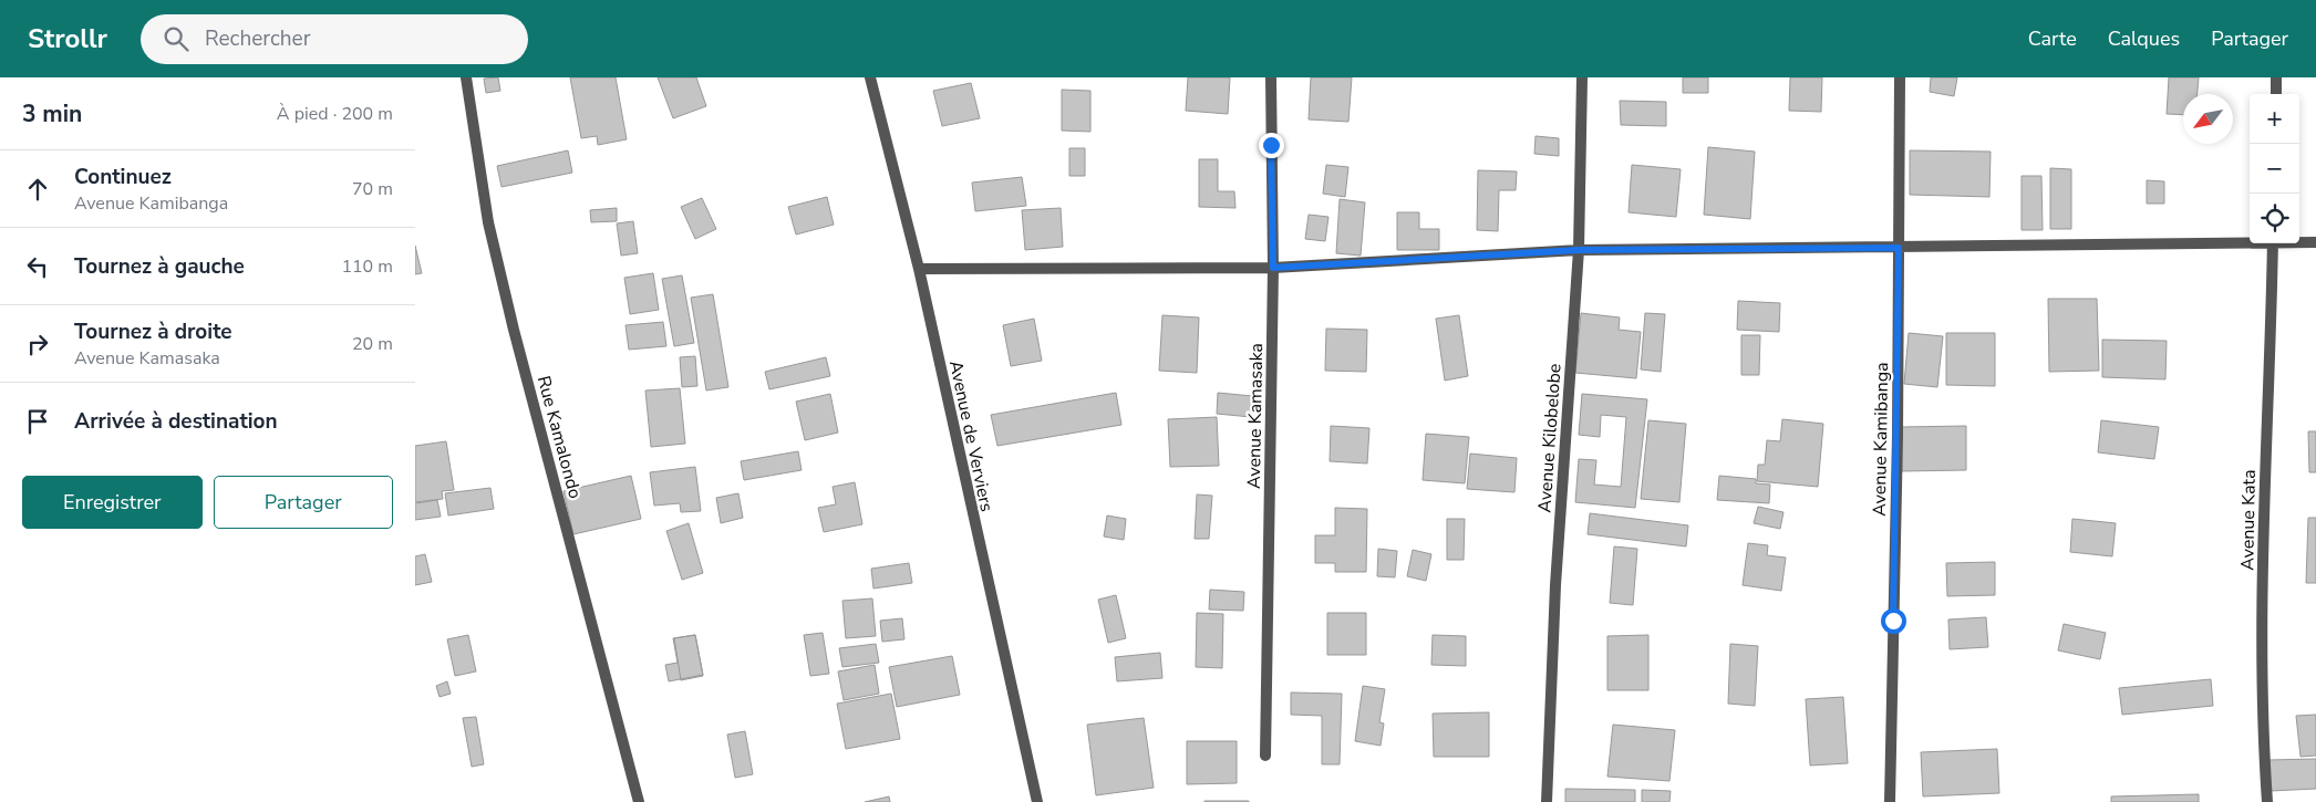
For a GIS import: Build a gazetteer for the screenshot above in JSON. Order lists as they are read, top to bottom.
{
  "streets": {
    "street": [
      "Avenue Kamasaka",
      "Avenue de Verviers",
      "Rue Kamalondo",
      "Avenue Kilobelobe",
      "Avenue Kamibanga",
      "Avenue Kata"
    ]
  },
  "north": "bottom left",
  "page": {
    "header": "Strollr",
    "search": "Rechercher",
    "nav": ["Carte", "Calques", "Partager"],
    "heading": ["3 min", "À pied · 200 m"],
    "map_buttons": ["+", "−"],
    "list": [
      ["Continuez", "Avenue Kamibanga", "70 m"],
      ["Tournez à gauche", "110 m"],
      ["Tournez à droite", "Avenue Kamasaka", "20 m"],
      "Arrivée à destination"
    ],
    "buttons": ["Enregistrer", "Partager"]
  }
}
